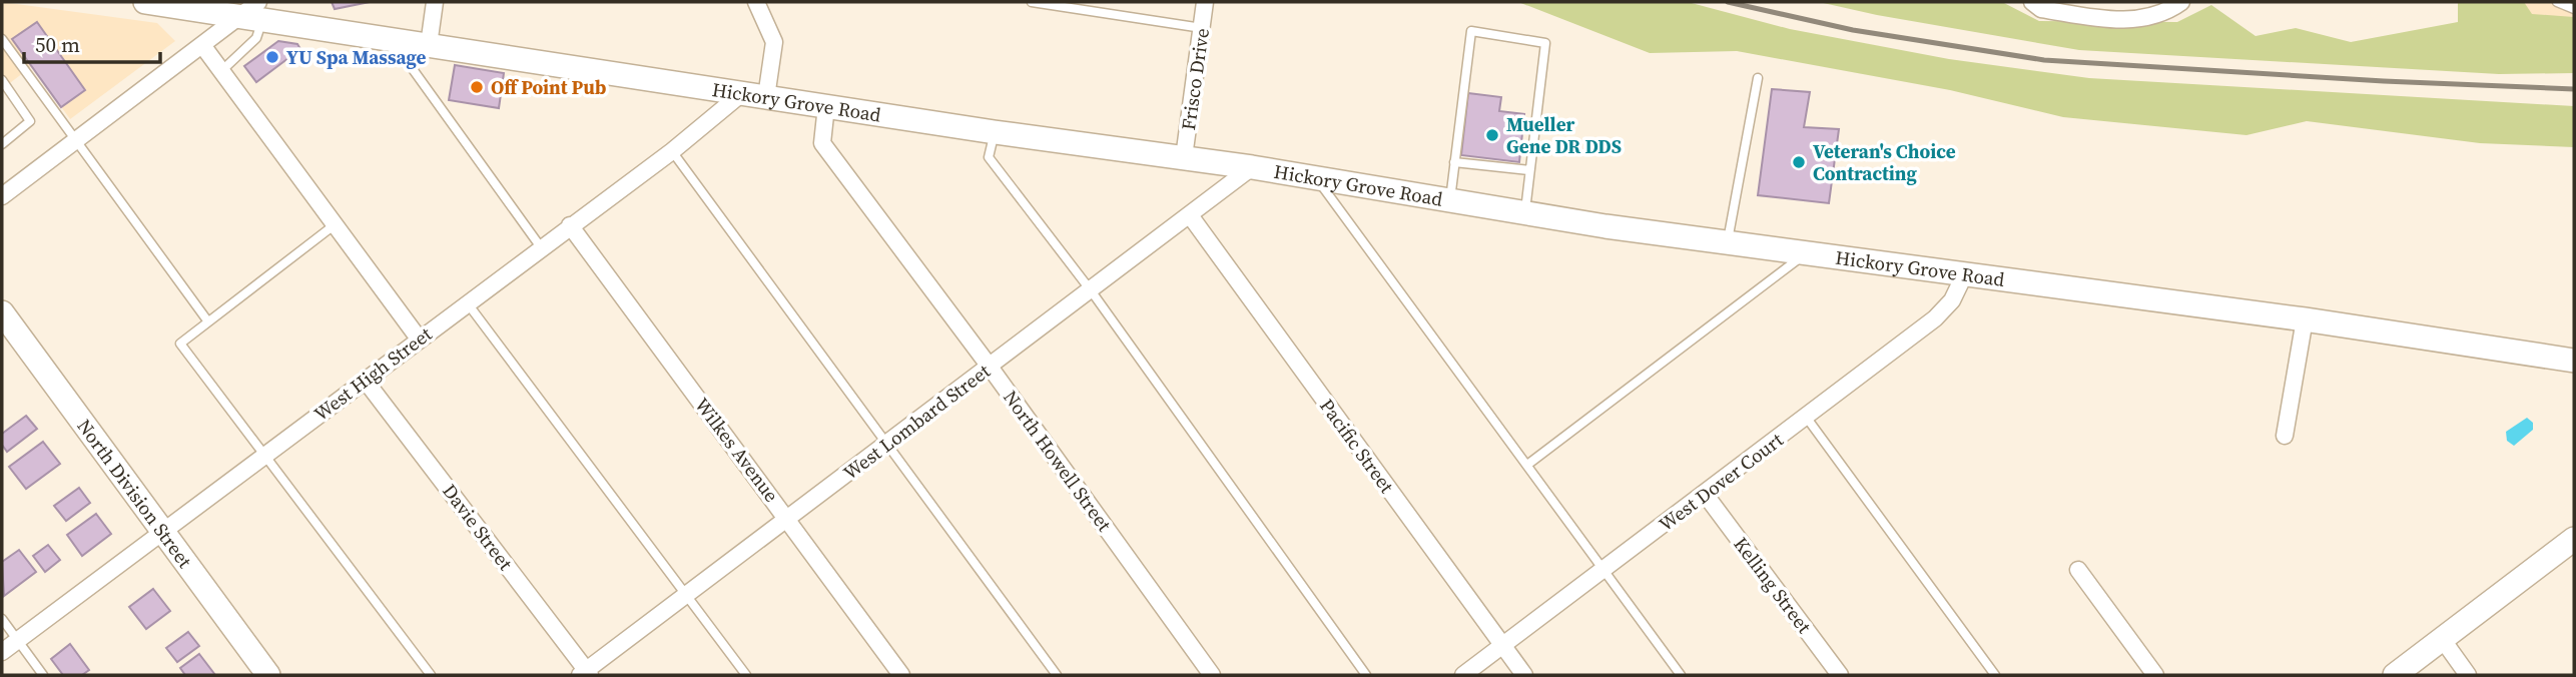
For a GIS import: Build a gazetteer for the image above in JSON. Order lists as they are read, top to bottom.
{
  "streets": {
    "main road": ["Hickory Grove Road", "North Division Street"],
    "street": [
      "Frisco Drive",
      "West High Street",
      "West Lombard Street",
      "Pacific Street",
      "Wilkes Avenue",
      "North Howell Street",
      "West Dover Court",
      "Davie Street",
      "Kelling Street"
    ]
  },
  "crossings": [
    ["Frisco Drive", "Hickory Grove Road"],
    ["Hickory Grove Road", "West High Street"],
    ["Hickory Grove Road", "West Lombard Street"],
    ["Hickory Grove Road", "North Howell Street"],
    ["Hickory Grove Road", "West Dover Court"],
    ["West High Street", "Wilkes Avenue"],
    ["West High Street", "North Division Street"],
    ["West High Street", "Davie Street"],
    ["West Lombard Street", "Pacific Street"],
    ["West Lombard Street", "Wilkes Avenue"],
    ["West Lombard Street", "North Howell Street"],
    ["West Lombard Street", "Davie Street"],
    ["Pacific Street", "West Dover Court"],
    ["West Dover Court", "Kelling Street"]
  ],
  "places": [
    "YU Spa Massage",
    "Off Point Pub",
    "Mueller Gene DR DDS",
    "Veteran's Choice Contracting"
  ],
  "scale_bar": "50 m"
}
